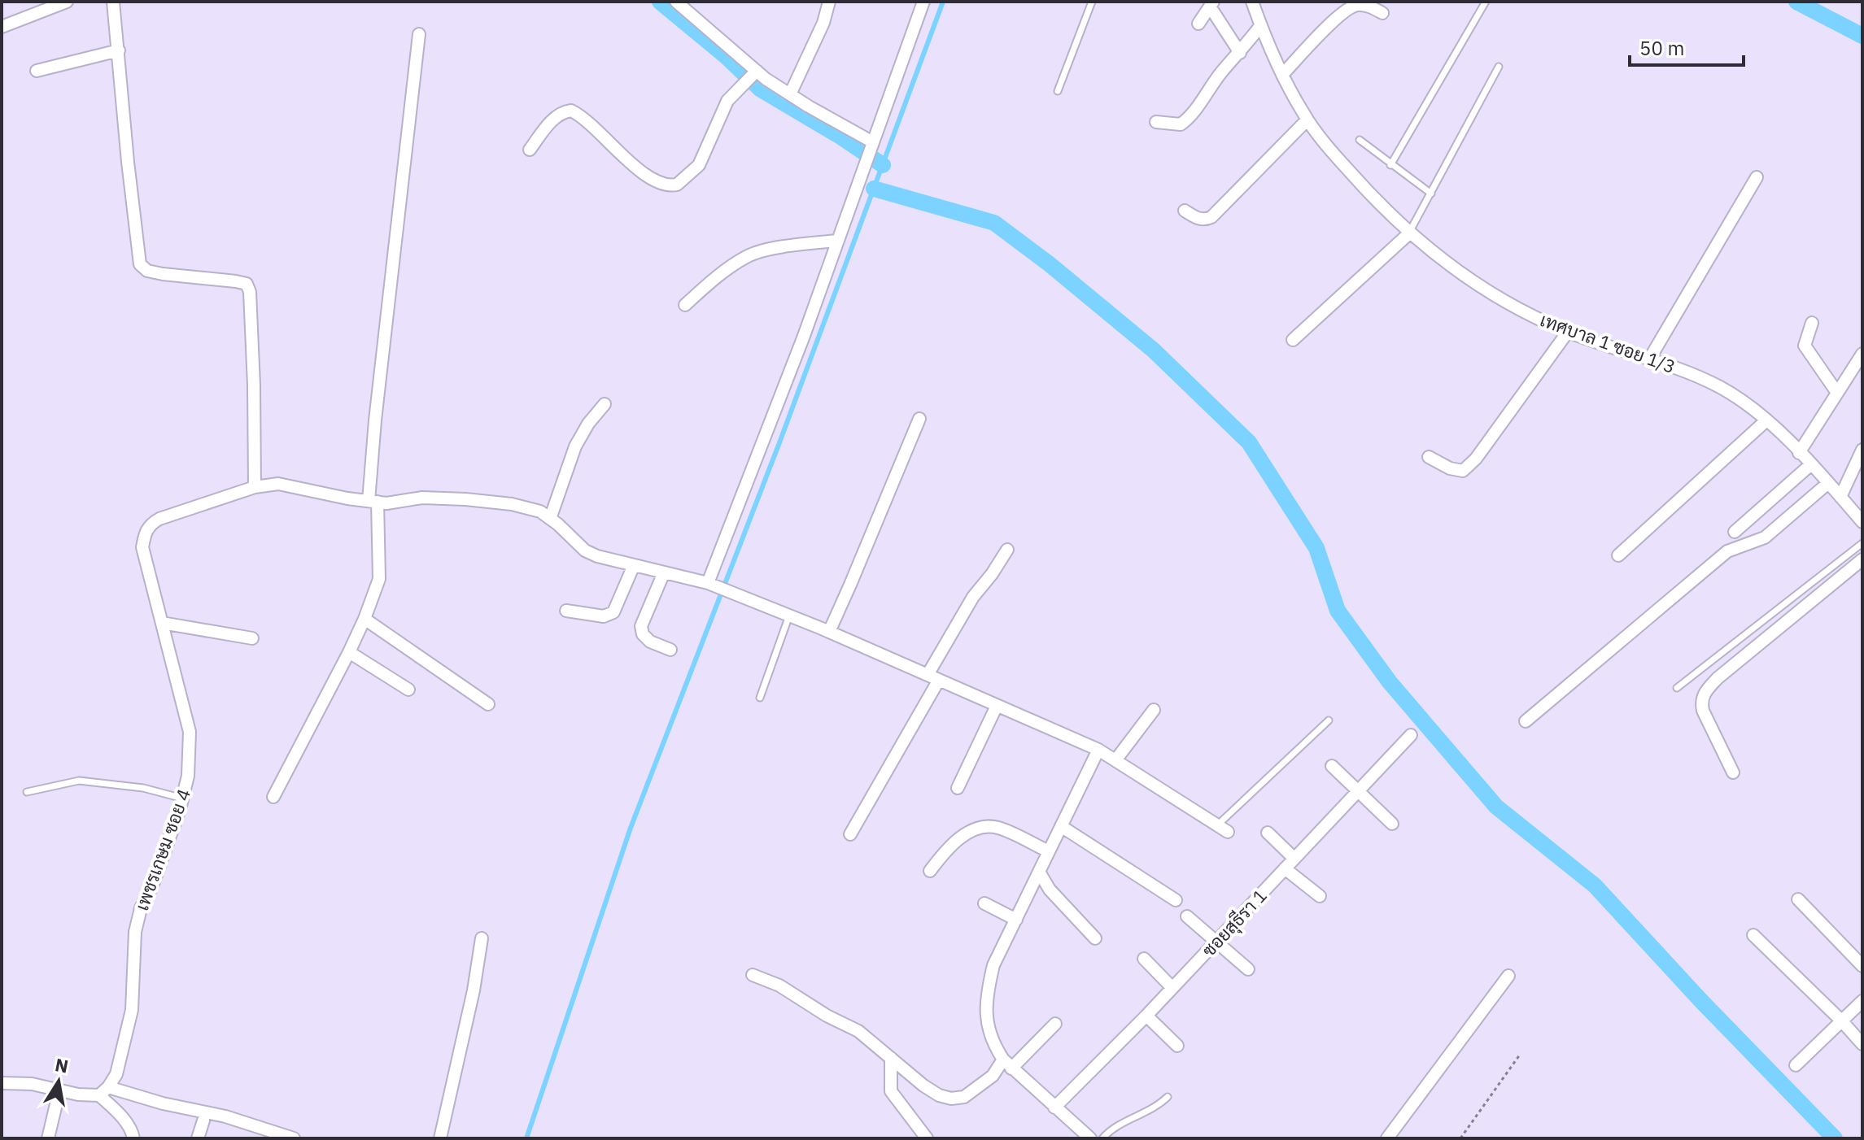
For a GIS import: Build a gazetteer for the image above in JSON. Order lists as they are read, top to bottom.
{
  "streets": {
    "street": ["เทศบาล 1 ซอย 1/3", "เพชรเกษม ซอย 4", "ซอยสุธีรา 1"]
  },
  "scale_bar": "50 m",
  "north": "top"
}
